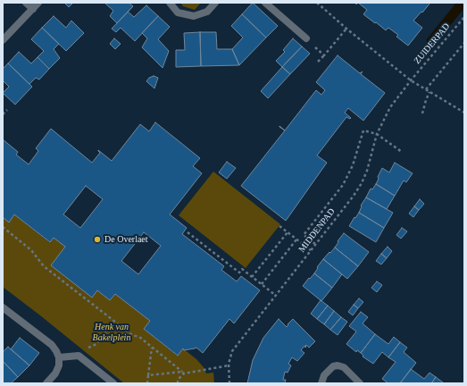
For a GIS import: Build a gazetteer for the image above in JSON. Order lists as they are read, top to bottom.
{
  "streets": {
    "path": ["ZUIDERPAD", "MIDDENPAD"]
  },
  "crossings": [
    ["ZUIDERPAD", "MIDDENPAD"]
  ],
  "parks": ["Henk van Bakelplein"],
  "places": ["De Overlaet"]
}
